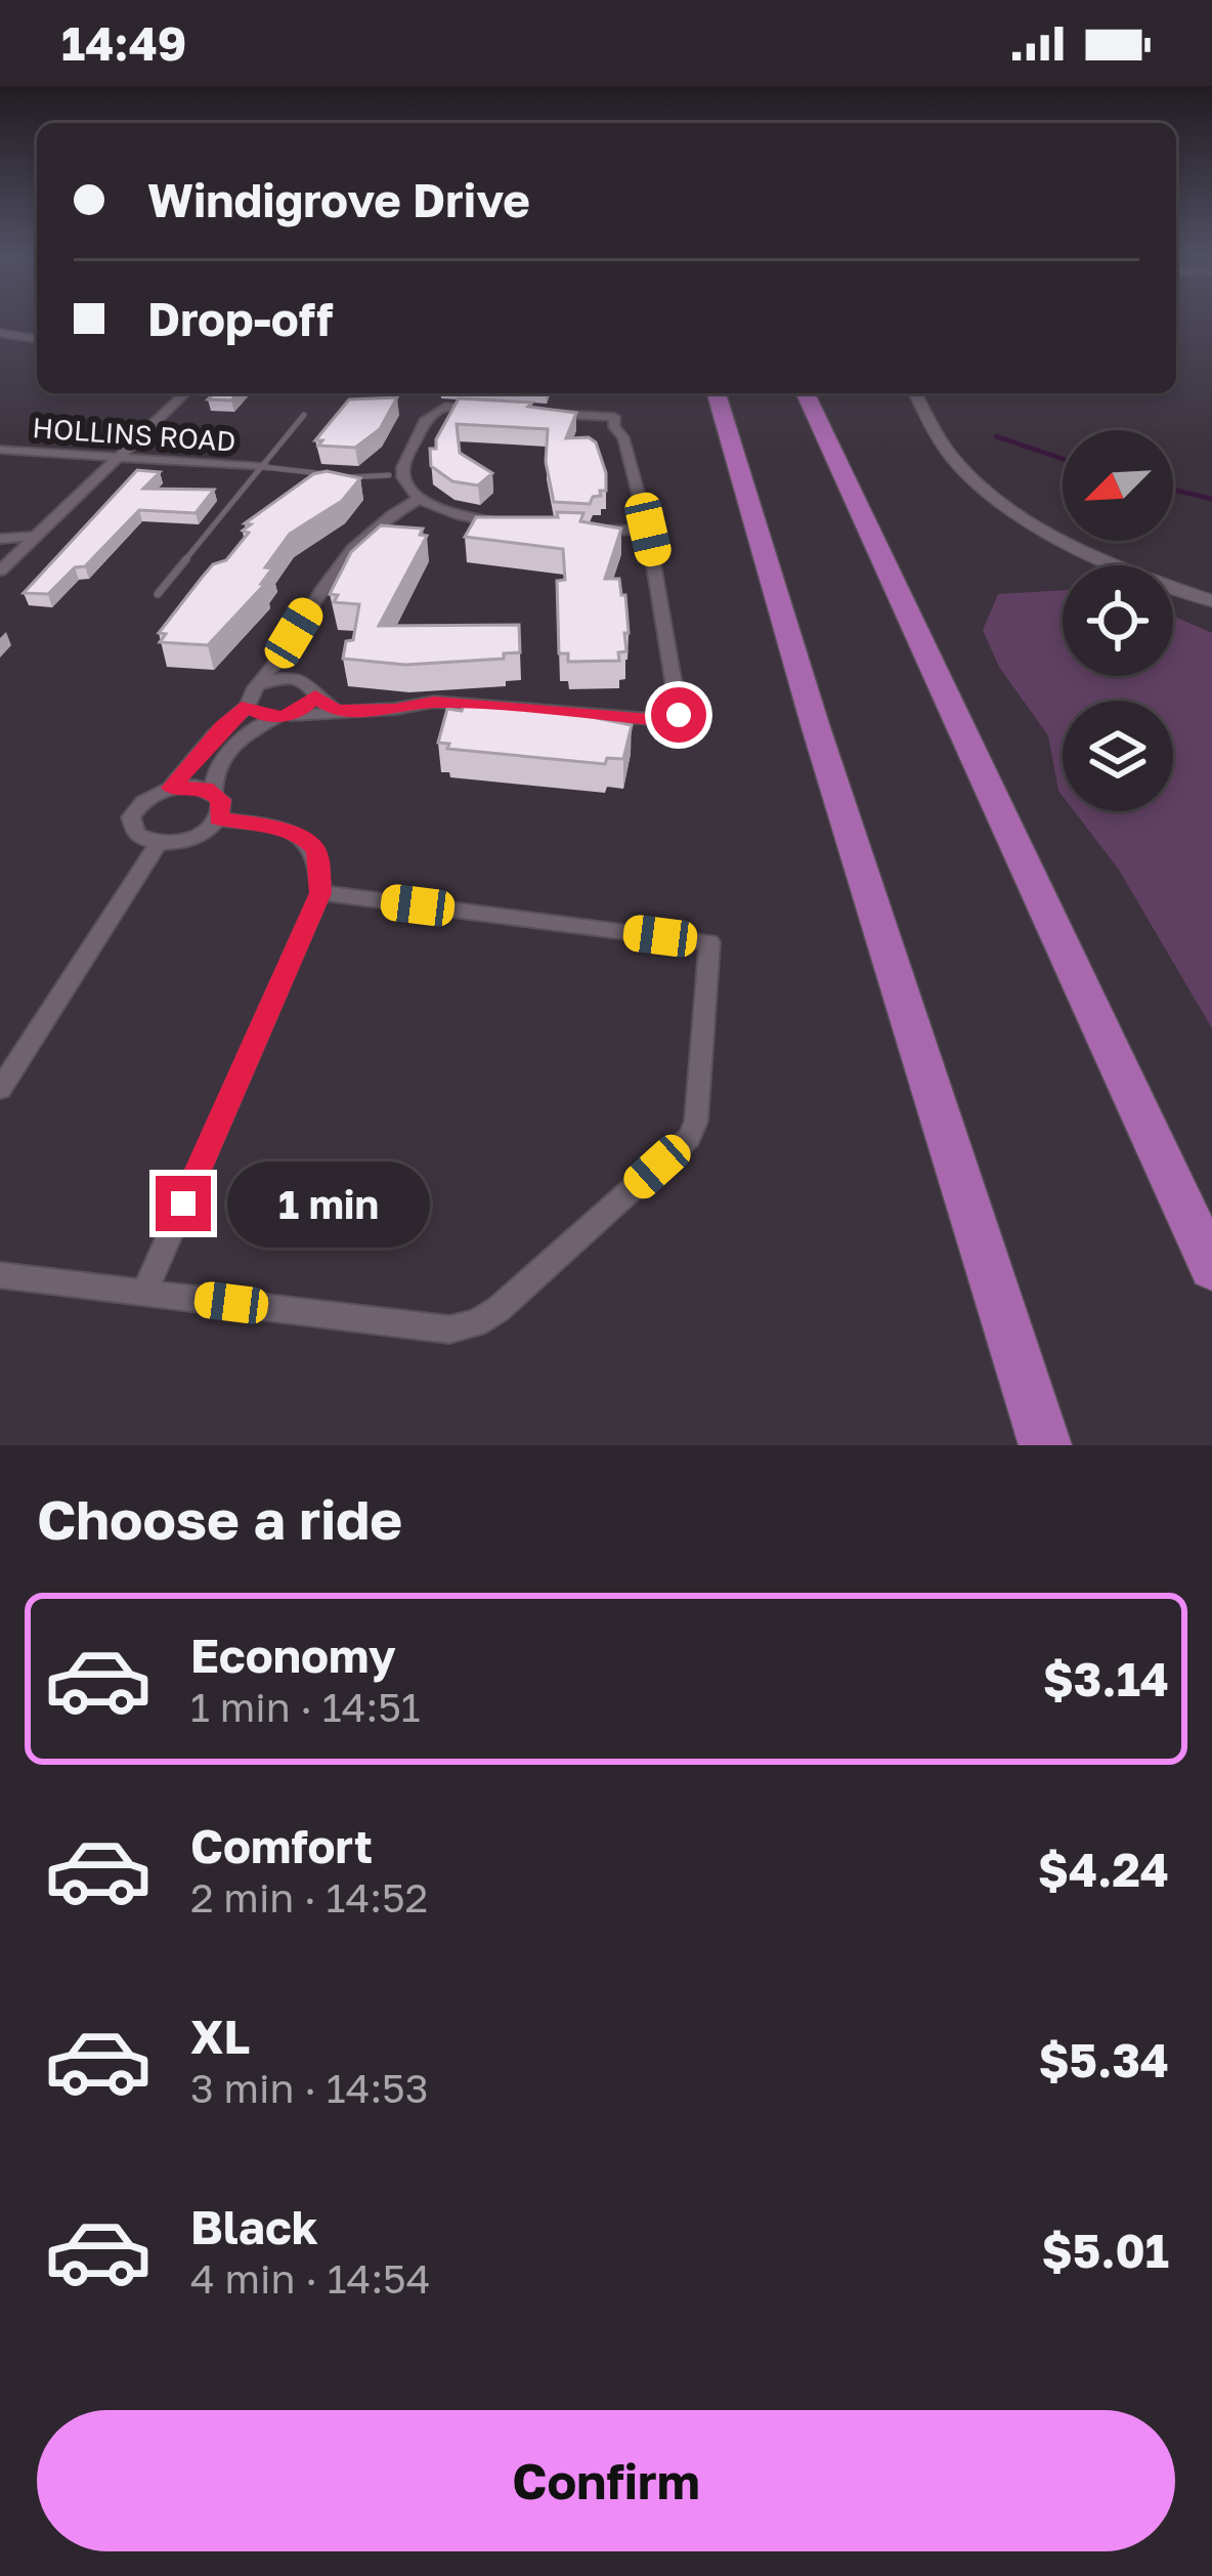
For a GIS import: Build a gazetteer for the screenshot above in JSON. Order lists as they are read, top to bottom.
{
  "streets": {
    "street": ["HOLLINS ROAD"]
  },
  "north": "bottom left",
  "page": {
    "status": "14:49",
    "banner": ["Windigrove Drive", "Drop-off"],
    "bubble": "1 min",
    "heading": "Choose a ride",
    "list": [
      {
        "name": "Economy",
        "note": "1 min · 14:51",
        "value": "$3.14"
      },
      {
        "name": "Comfort",
        "note": "2 min · 14:52",
        "value": "$4.24"
      },
      {
        "name": "XL",
        "note": "3 min · 14:53",
        "value": "$5.34"
      },
      {
        "name": "Black",
        "note": "4 min · 14:54",
        "value": "$5.01"
      }
    ],
    "buttons": "Confirm"
  }
}
